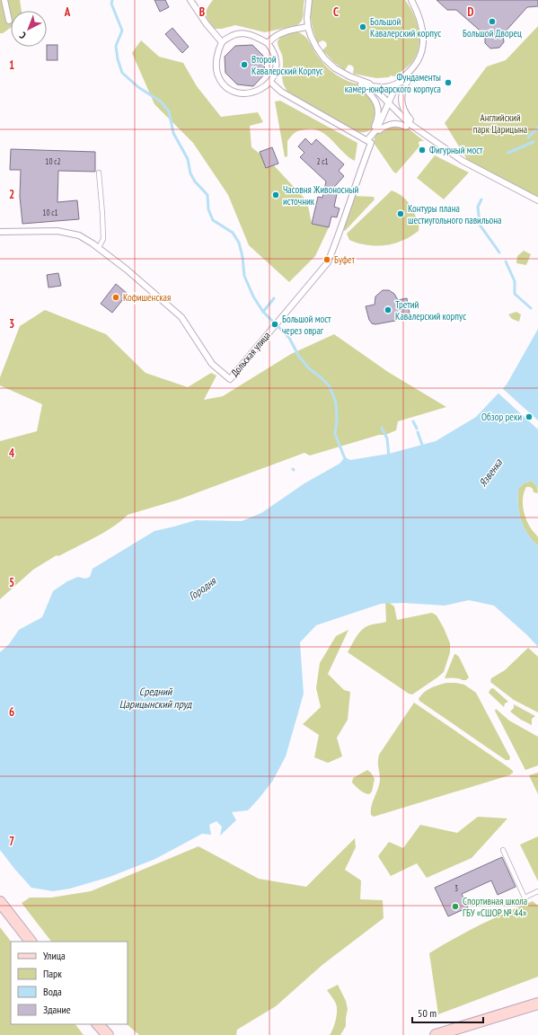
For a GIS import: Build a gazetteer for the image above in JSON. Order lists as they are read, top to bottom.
{
  "streets": {
    "street": ["Дольская улица"]
  },
  "water": ["Язвенка", "Городня", "Средний Царицынский пруд"],
  "parks": ["Английский парк Царицына"],
  "places": [
    "Большой Дворец",
    "Большой Кавалерский корпус",
    "Второй Кавалерский Корпус",
    "Фундаменты камер-юнфарского корпуса",
    "Фигурный мост",
    "Часовня Живоносный источник",
    "Контуры плана шестиугольного павильона",
    "Буфет",
    "Кофишенская",
    "Третий Кавалерский корпус",
    "Большой мост через овраг",
    "Обзор реки",
    "Спортивная школа ГБУ «СШОР № 44»"
  ],
  "house_numbers": [
    "10 с2",
    "2 с1",
    "10 с1",
    "3"
  ],
  "legend": [
    "Улица",
    "Парк",
    "Вода",
    "Здание"
  ],
  "scale_bar": "50 m",
  "north": "bottom left",
  "grid": {
    "columns": [
      "A",
      "B",
      "C",
      "D"
    ],
    "rows": [
      "1",
      "2",
      "3",
      "4",
      "5",
      "6",
      "7"
    ]
  }
}
